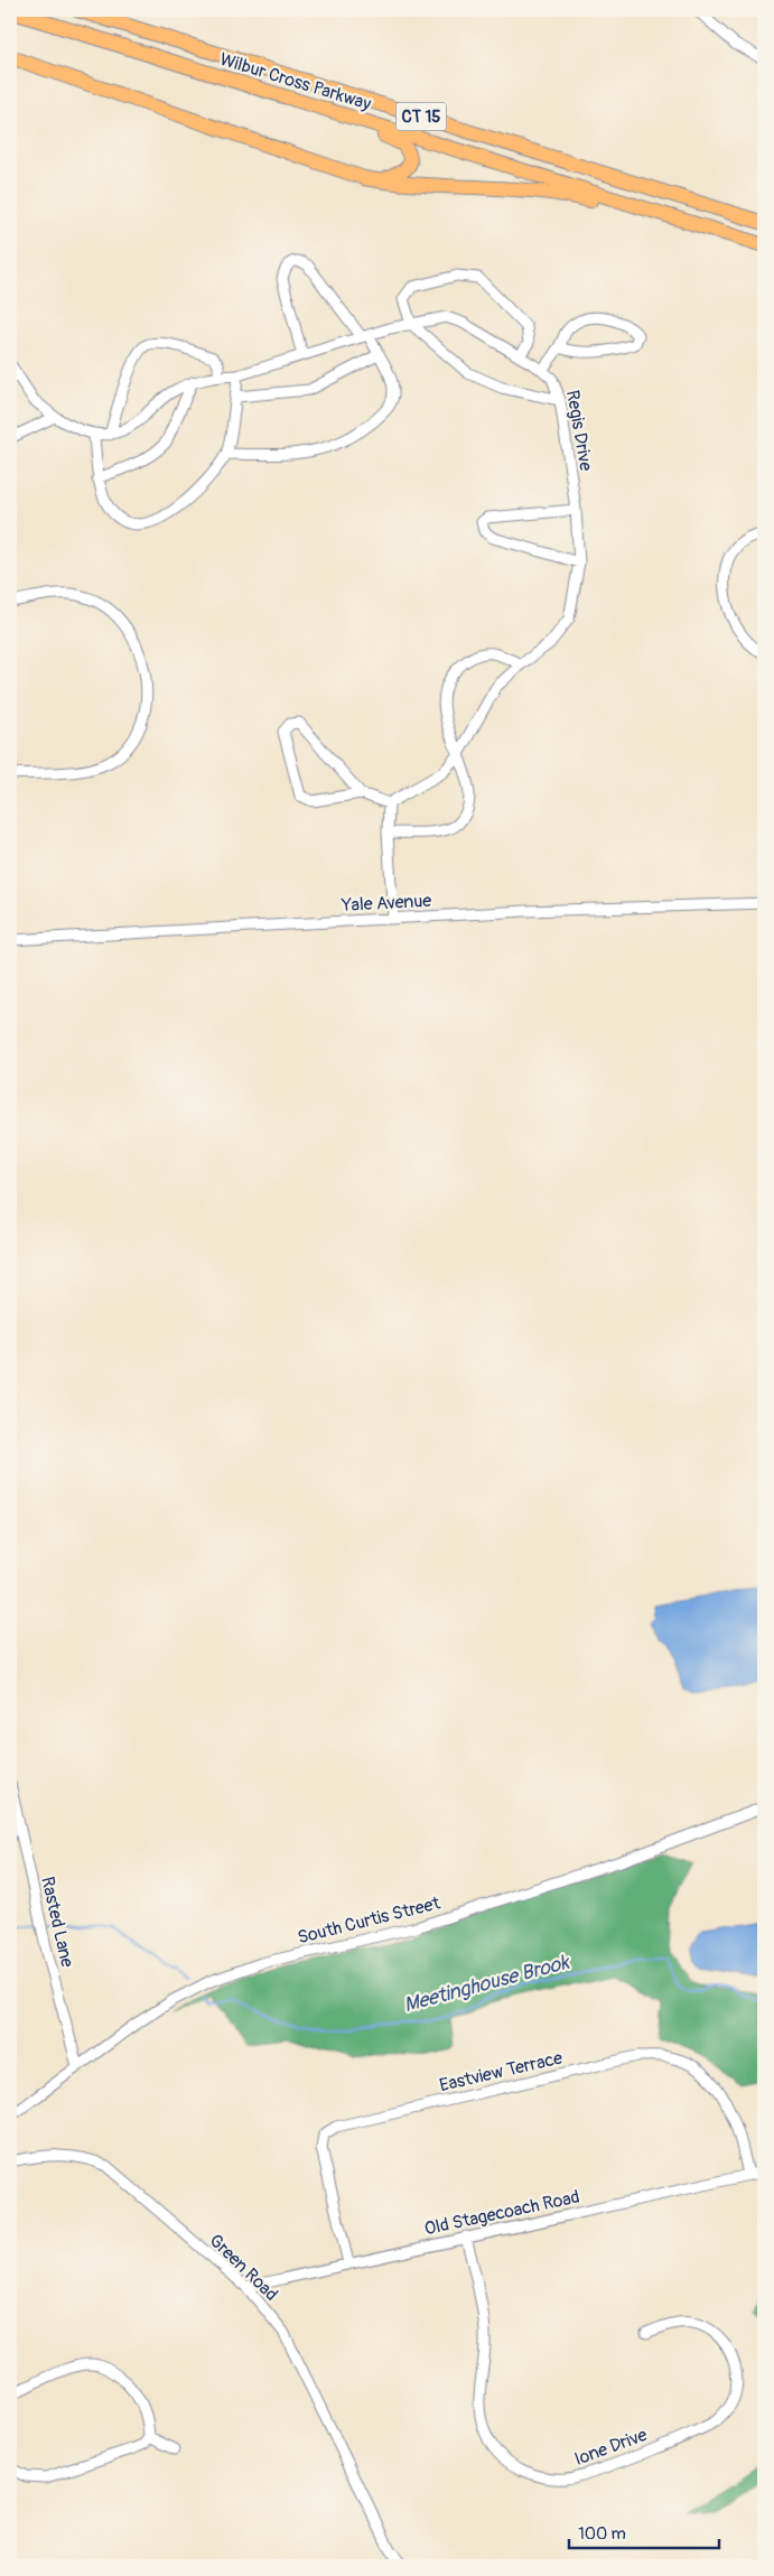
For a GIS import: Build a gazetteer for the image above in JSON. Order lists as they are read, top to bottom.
{
  "streets": {
    "highway": ["Wilbur Cross Parkway", "CT 15"],
    "street": [
      "Regis Drive",
      "Yale Avenue",
      "South Curtis Street",
      "Rasted Lane",
      "Eastview Terrace",
      "Old Stagecoach Road",
      "Green Road",
      "Ione Drive"
    ]
  },
  "crossings": [
    ["South Curtis Street", "Rasted Lane"],
    ["Eastview Terrace", "Old Stagecoach Road"],
    ["Old Stagecoach Road", "Green Road"],
    ["Old Stagecoach Road", "Ione Drive"]
  ],
  "water": ["Meetinghouse Brook"],
  "scale_bar": "100 m"
}
